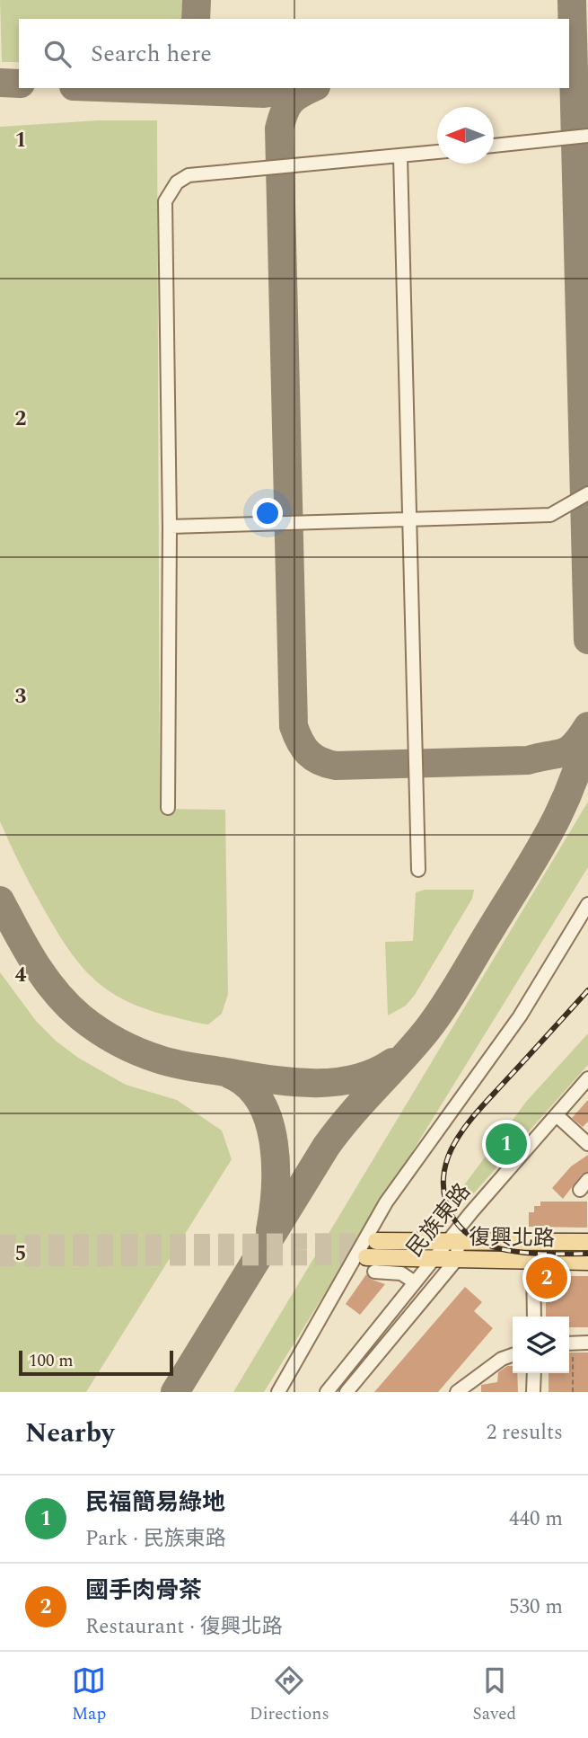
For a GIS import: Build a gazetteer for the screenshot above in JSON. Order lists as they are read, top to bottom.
{
  "streets": {
    "main road": ["復興北路"],
    "street": ["民族東路"]
  },
  "crossings": [
    ["民族東路", "復興北路"]
  ],
  "scale_bar": "100 m",
  "north": "left",
  "page": {
    "search": "Search here",
    "pins": ["1", "2"],
    "scale": "100 m",
    "heading": ["Nearby", "2 results"],
    "list": [
      {
        "mark": "1",
        "name": "民福簡易綠地",
        "note": "Park · 民族東路",
        "value": "440 m"
      },
      {
        "mark": "2",
        "name": "國手肉骨茶",
        "note": "Restaurant · 復興北路",
        "value": "530 m"
      }
    ],
    "nav": ["Map", "Directions", "Saved"]
  },
  "grid": {
    "rows": [
      "1",
      "2",
      "3",
      "4",
      "5"
    ]
  }
}
